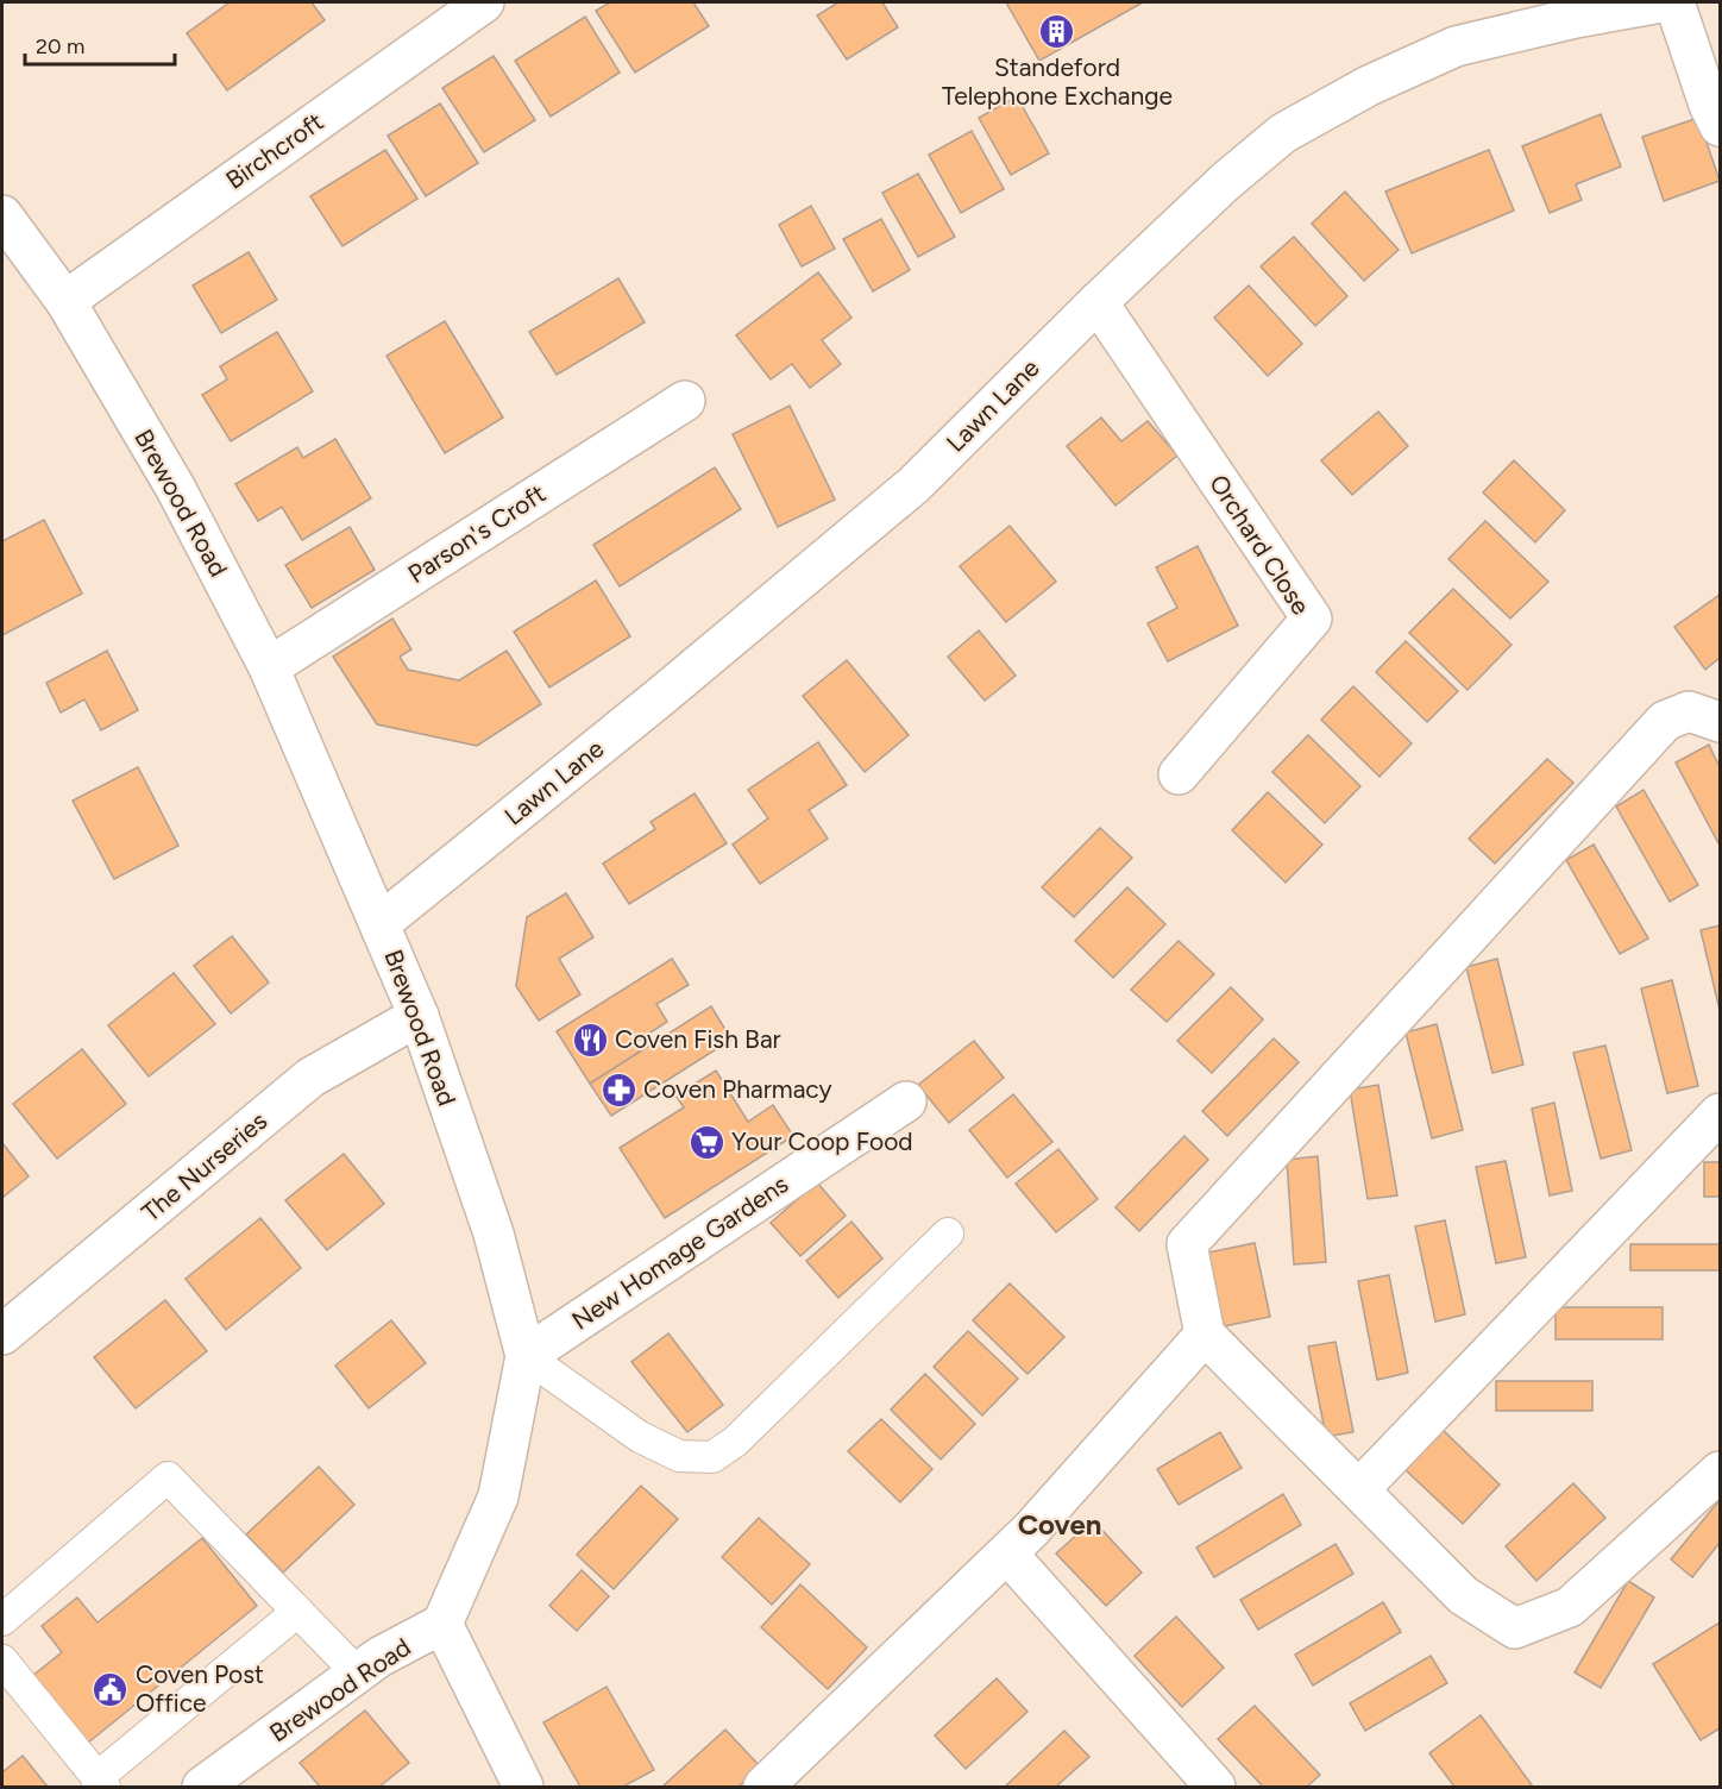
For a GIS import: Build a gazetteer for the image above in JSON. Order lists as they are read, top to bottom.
{
  "streets": {
    "street": [
      "Birchcroft",
      "Lawn Lane",
      "Brewood Road",
      "Parson's Croft",
      "Orchard Close",
      "The Nurseries",
      "New Homage Gardens"
    ]
  },
  "crossings": [
    ["Birchcroft", "Brewood Road"],
    ["Lawn Lane", "Brewood Road"],
    ["Lawn Lane", "Orchard Close"],
    ["Brewood Road", "Parson's Croft"],
    ["Brewood Road", "The Nurseries"],
    ["Brewood Road", "New Homage Gardens"]
  ],
  "districts": ["Coven"],
  "places": {
    "building": ["Standeford Telephone Exchange"],
    "restaurant": ["Coven Fish Bar"],
    "pharmacy": ["Coven Pharmacy"],
    "supermarket": ["Your Coop Food"],
    "public building": ["Coven Post Office"]
  },
  "scale_bar": "20 m"
}
